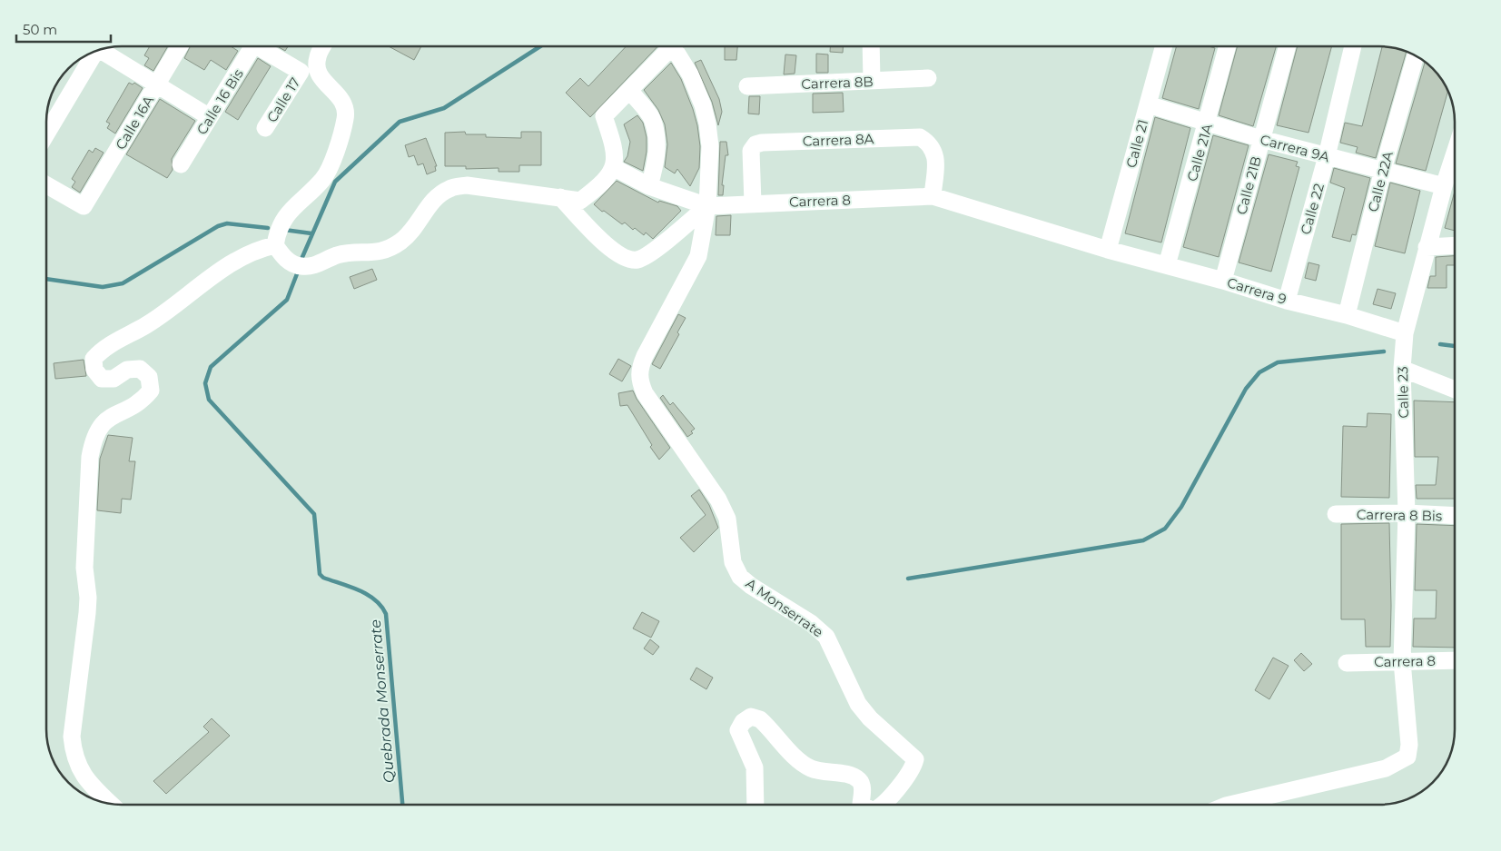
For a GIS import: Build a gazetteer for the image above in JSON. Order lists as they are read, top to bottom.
{
  "streets": {
    "street": [
      "Carrera 8B",
      "Calle 17",
      "Calle 16 Bis",
      "Calle 16A",
      "Carrera 8A",
      "Calle 21",
      "Carrera 9A",
      "Calle 21A",
      "Calle 22A",
      "Calle 21B",
      "Carrera 8",
      "Calle 22",
      "Carrera 9",
      "Calle 23",
      "Carrera 8 Bis",
      "A Monserrate"
    ]
  },
  "crossings": [
    ["Carrera 8A", "Carrera 8"],
    ["Calle 21", "Carrera 9A"],
    ["Calle 21", "Carrera 8"],
    ["Calle 21", "Carrera 9"],
    ["Carrera 9A", "Calle 21A"],
    ["Carrera 9A", "Calle 22A"],
    ["Carrera 9A", "Calle 21B"],
    ["Carrera 9A", "Calle 22"],
    ["Carrera 9A", "Calle 23"],
    ["Calle 21A", "Carrera 9"],
    ["Calle 22A", "Carrera 9"],
    ["Calle 21B", "Carrera 9"],
    ["Carrera 8", "Carrera 9"],
    ["Carrera 8", "Calle 23"],
    ["Carrera 8", "A Monserrate"],
    ["Calle 22", "Carrera 9"],
    ["Carrera 9", "Calle 23"],
    ["Calle 23", "Carrera 8 Bis"]
  ],
  "water": ["Quebrada Monserrate"],
  "scale_bar": "50 m"
}
